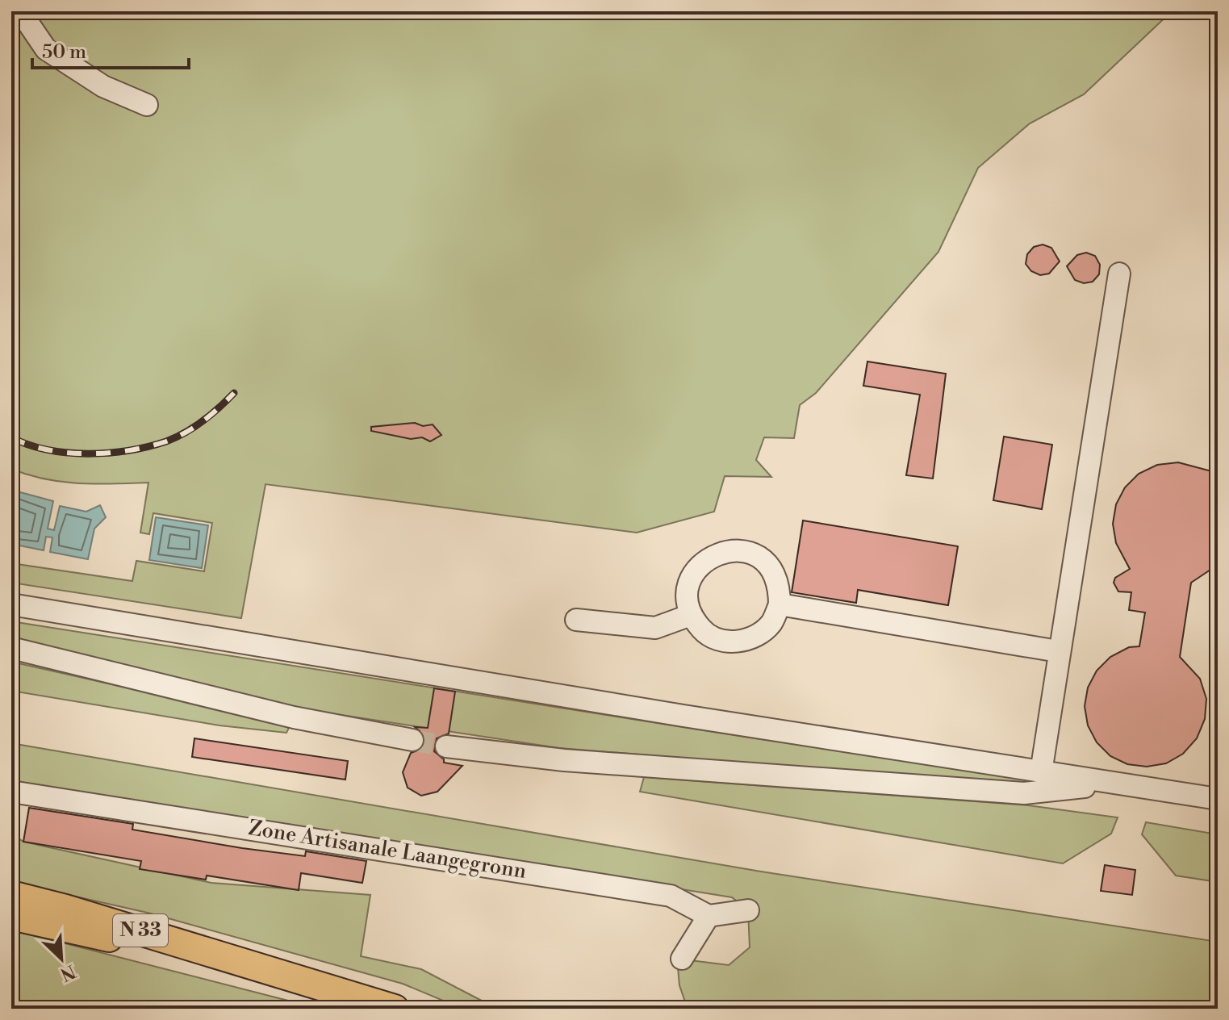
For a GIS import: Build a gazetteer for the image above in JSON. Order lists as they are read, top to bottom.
{
  "streets": {
    "main road": ["N 33"],
    "lane": ["Zone Artisanale Laangegronn"]
  },
  "scale_bar": "50 m",
  "north": "bottom right"
}
